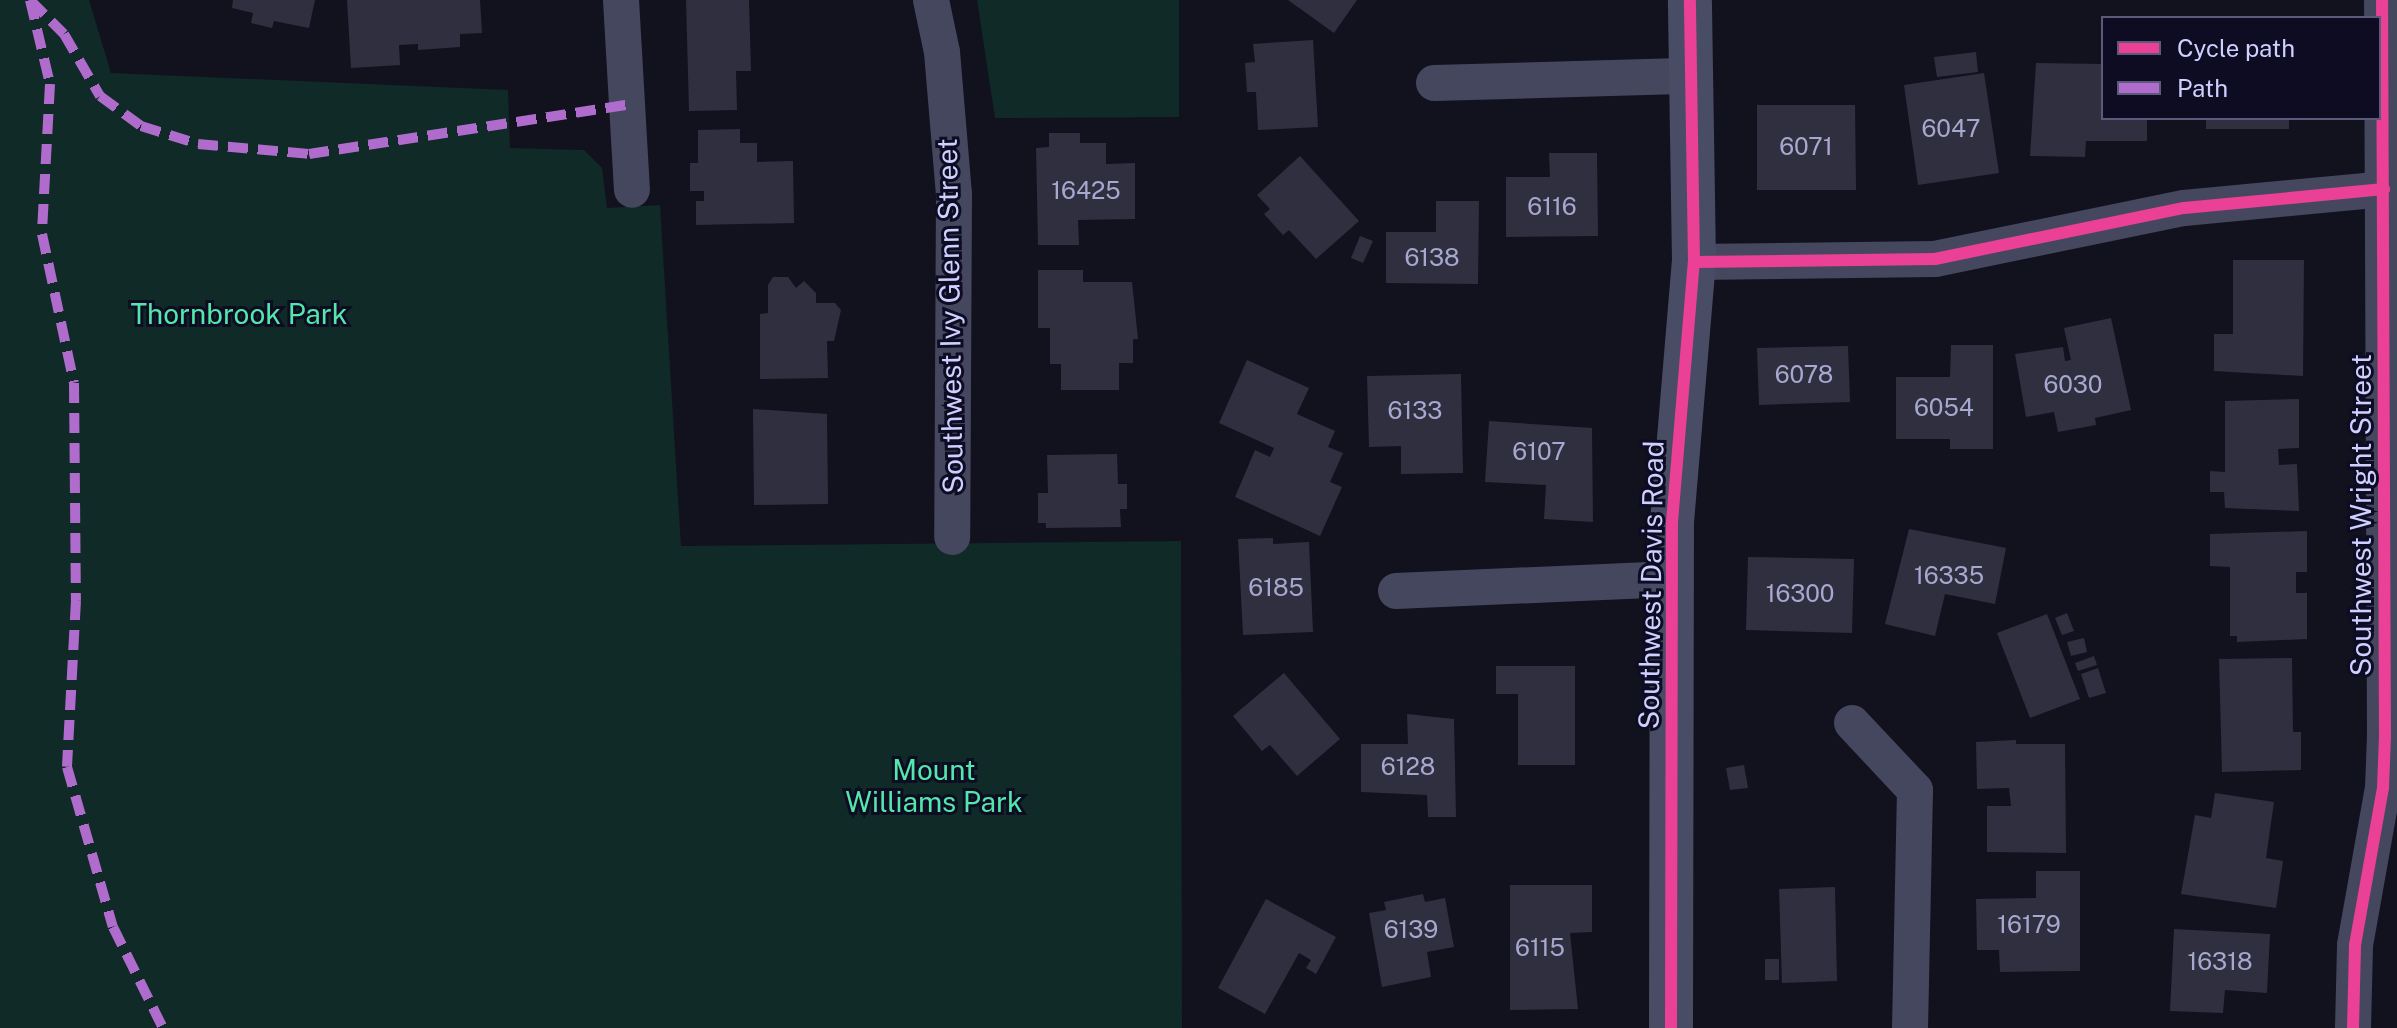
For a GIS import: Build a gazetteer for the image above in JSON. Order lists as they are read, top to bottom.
{
  "streets": {
    "street": ["Southwest Ivy Glenn Street", "Southwest Wright Street", "Southwest Davis Road"]
  },
  "parks": ["Thornbrook Park", "Mount Williams Park"],
  "house_numbers": [
    "6047",
    "6071",
    "16425",
    "6116",
    "6138",
    "6078",
    "6030",
    "6054",
    "6133",
    "6107",
    "16335",
    "6185",
    "16300",
    "6128",
    "16179",
    "6139",
    "6115",
    "16318"
  ],
  "legend": ["Cycle path", "Path"]
}
